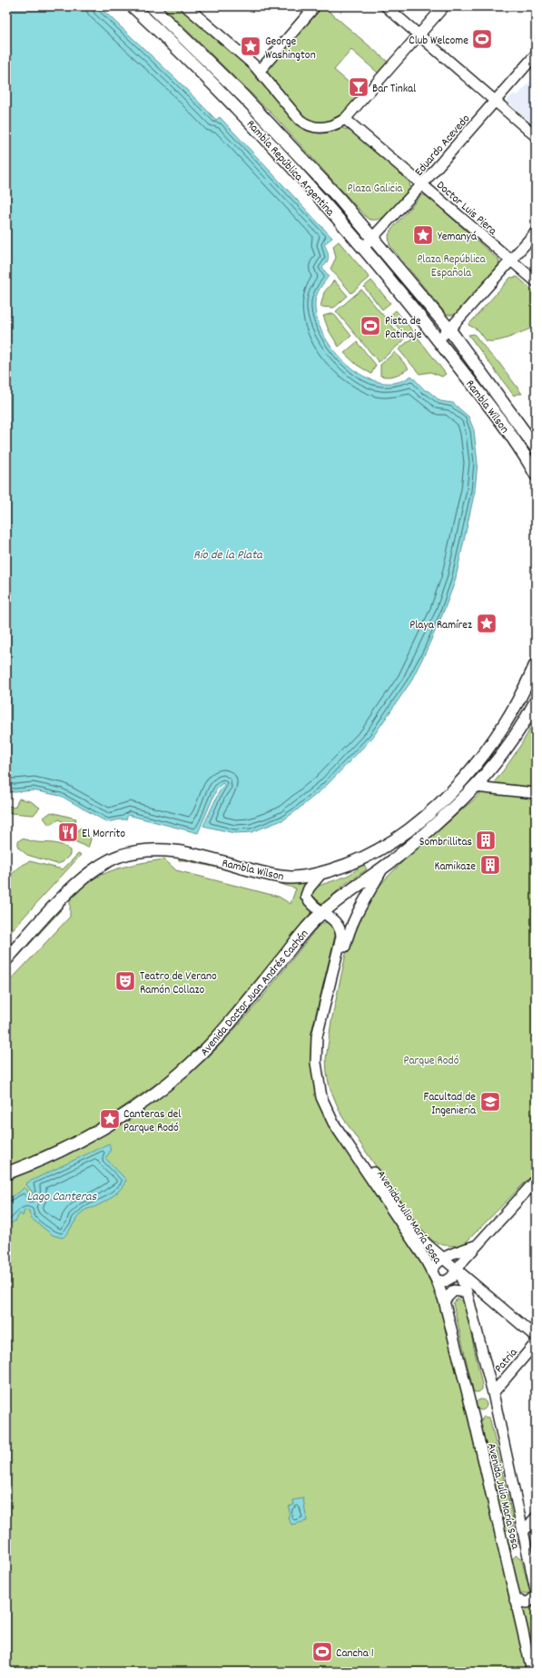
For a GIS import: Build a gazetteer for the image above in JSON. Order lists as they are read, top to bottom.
{
  "streets": {
    "main road": ["Rambla República Argentina", "Rambla Wilson", "Avenida Doctor Juan Andrés Cachón"],
    "street": [
      "Eduardo Acevedo",
      "Doctor Luis Piera",
      "Avenida Julio María Sosa",
      "Patria"
    ]
  },
  "crossings": [
    ["Eduardo Acevedo", "Rambla República Argentina"],
    ["Eduardo Acevedo", "Doctor Luis Piera"],
    ["Rambla República Argentina", "Rambla Wilson"],
    ["Rambla Wilson", "Avenida Julio María Sosa"],
    ["Avenida Doctor Juan Andrés Cachón", "Avenida Julio María Sosa"],
    ["Avenida Julio María Sosa", "Patria"]
  ],
  "water": ["Río de la Plata", "Lago Canteras"],
  "parks": ["Plaza Galicia", "Plaza República Española", "Parque Rodó"],
  "places": {
    "sports": ["Club Welcome", "Pista de Patinaje", "Cancha 1"],
    "place": [
      "George Washington",
      "Yemanyá",
      "Playa Ramírez",
      "Canteras del Parque Rodó"
    ],
    "bar": ["Bar Tinkal"],
    "restaurant": ["El Morrito"],
    "building": ["Sombrillitas", "Kamikaze"],
    "theatre": ["Teatro de Verano Ramón Collazo"],
    "school or university": ["Facultad de Ingeniería"]
  }
}
